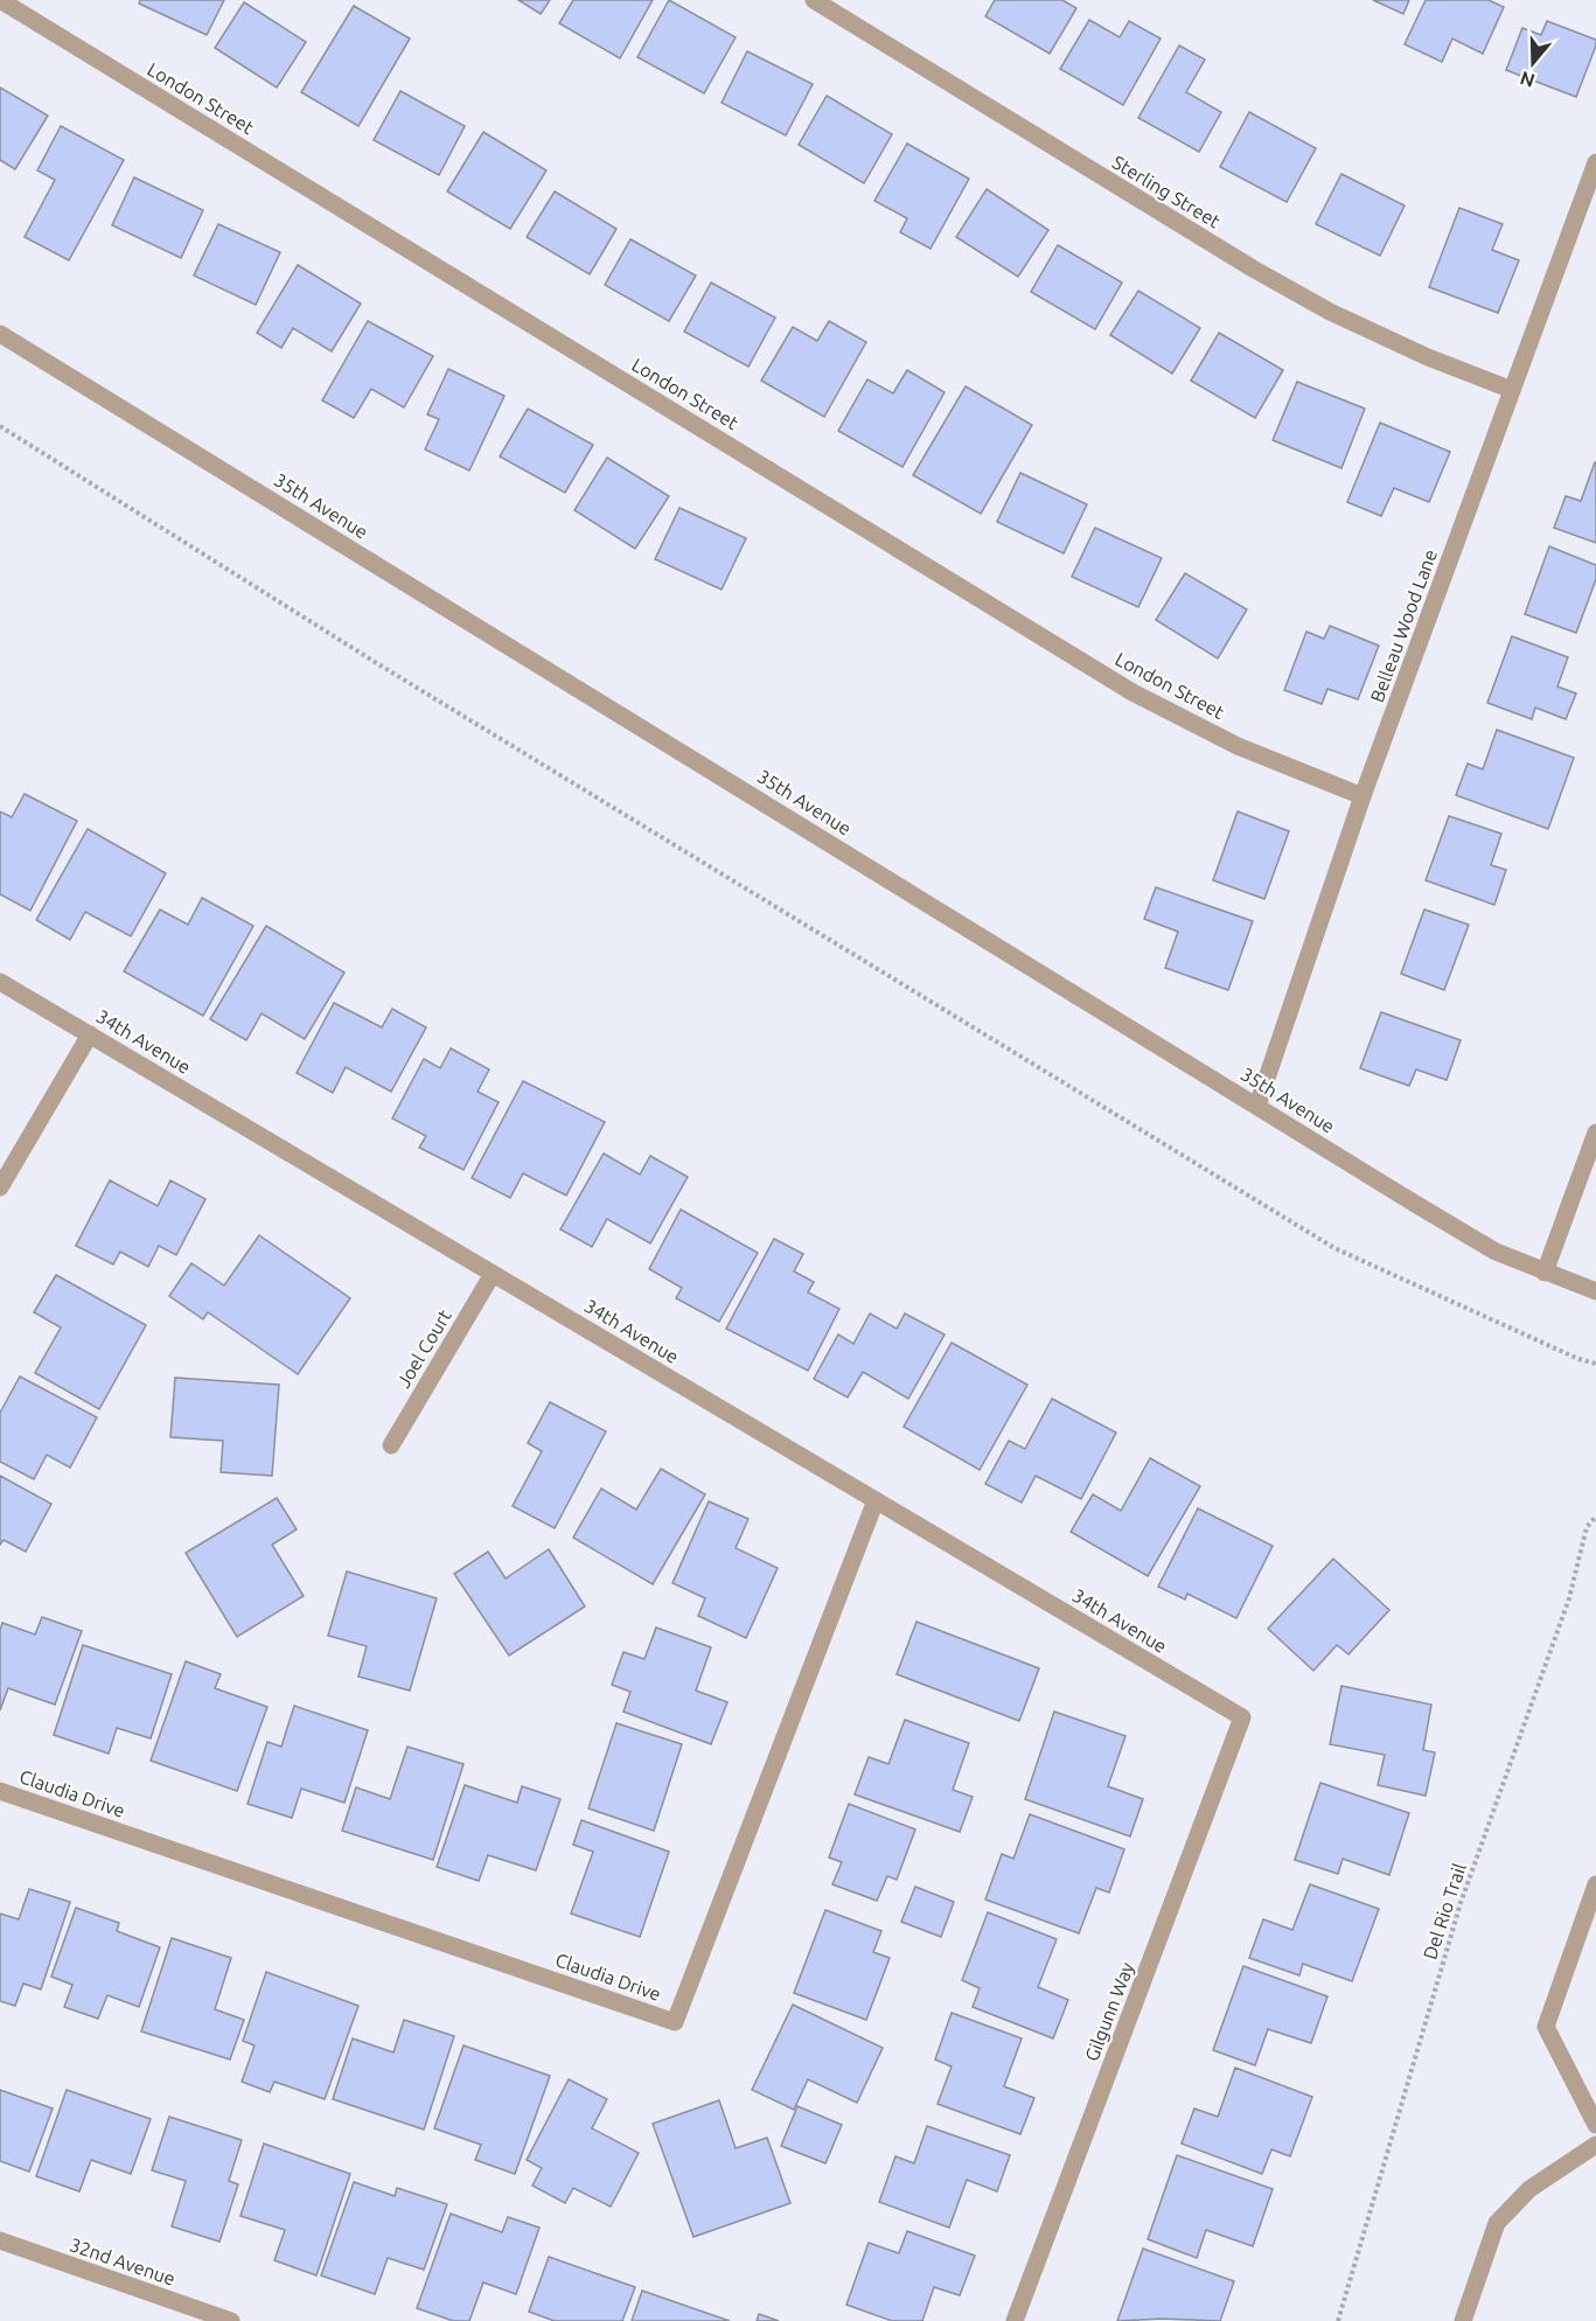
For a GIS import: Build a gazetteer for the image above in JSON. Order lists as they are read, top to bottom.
{
  "streets": {
    "street": [
      "London Street",
      "Sterling Street",
      "35th Avenue",
      "Belleau Wood Lane",
      "34th Avenue",
      "Joel Court",
      "Claudia Drive",
      "Gilgunn Way",
      "32nd Avenue"
    ],
    "path": ["Del Rio Trail"]
  },
  "crossings": [
    ["London Street", "Belleau Wood Lane"],
    ["Sterling Street", "Belleau Wood Lane"],
    ["35th Avenue", "Belleau Wood Lane"],
    ["34th Avenue", "Joel Court"],
    ["34th Avenue", "Claudia Drive"],
    ["34th Avenue", "Gilgunn Way"]
  ],
  "north": "bottom"
}
